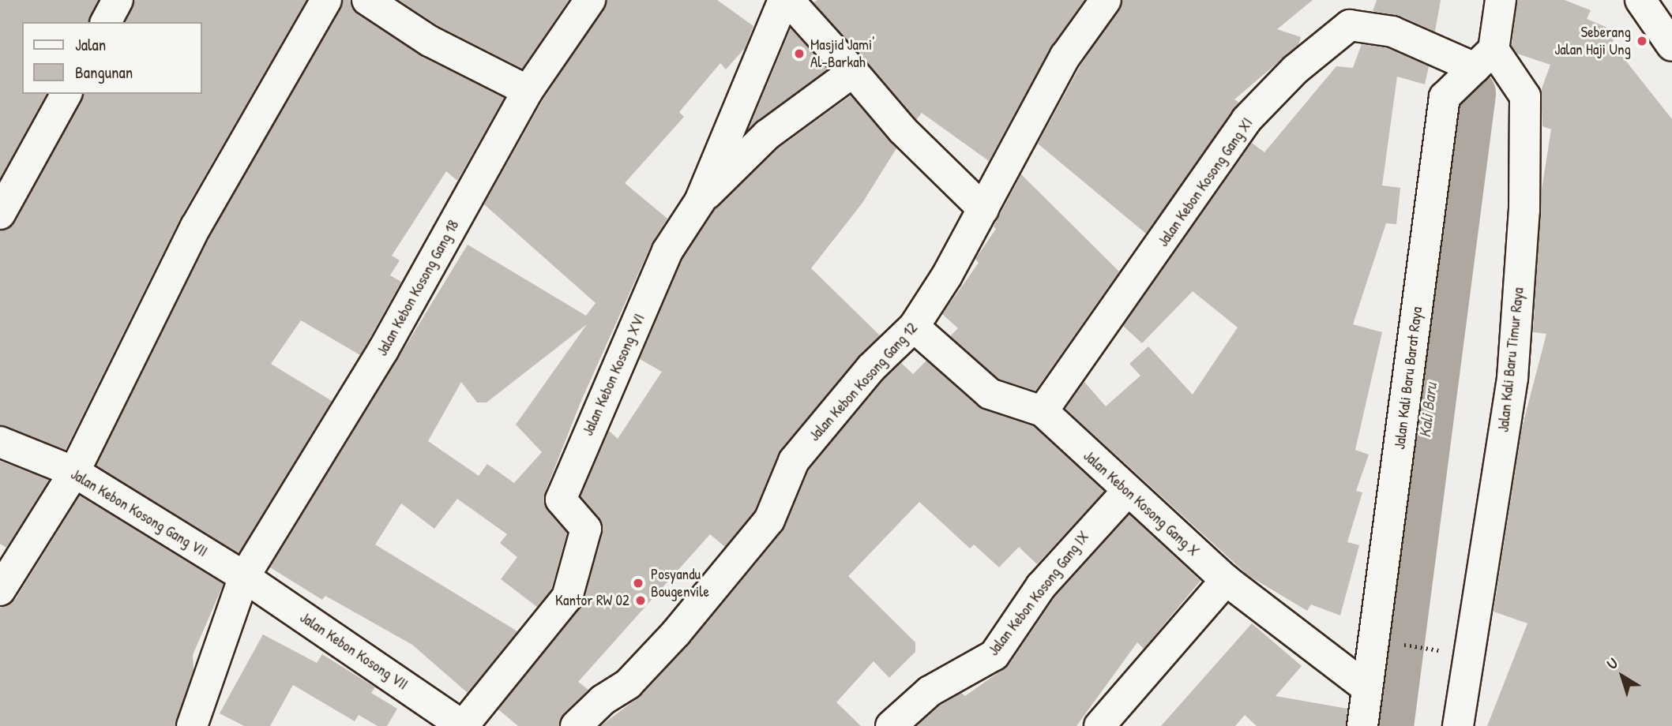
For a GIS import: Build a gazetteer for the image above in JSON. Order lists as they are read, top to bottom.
{
  "streets": {
    "street": [
      "Jalan Kebon Kosong Gang XI",
      "Jalan Kebon Kosong Gang 18",
      "Jalan Kali Baru Timur Raya",
      "Jalan Kebon Kosong XVI",
      "Jalan Kali Baru Barat Raya",
      "Jalan Kebon Kosong Gang 12",
      "Jalan Kebon Kosong Gang X",
      "Jalan Kebon Kosong Gang VII",
      "Jalan Kebon Kosong Gang IX",
      "Jalan Kebon Kosong VII"
    ]
  },
  "crossings": [
    ["Jalan Kebon Kosong Gang XI", "Jalan Kali Baru Timur Raya"],
    ["Jalan Kebon Kosong Gang XI", "Jalan Kali Baru Barat Raya"],
    ["Jalan Kebon Kosong Gang XI", "Jalan Kebon Kosong Gang X"],
    ["Jalan Kebon Kosong Gang 18", "Jalan Kebon Kosong Gang VII"],
    ["Jalan Kebon Kosong Gang 18", "Jalan Kebon Kosong VII"],
    ["Jalan Kali Baru Timur Raya", "Jalan Kali Baru Barat Raya"],
    ["Jalan Kebon Kosong XVI", "Jalan Kebon Kosong VII"],
    ["Jalan Kali Baru Barat Raya", "Jalan Kebon Kosong Gang X"],
    ["Jalan Kebon Kosong Gang 12", "Jalan Kebon Kosong Gang X"],
    ["Jalan Kebon Kosong Gang X", "Jalan Kebon Kosong Gang IX"],
    ["Jalan Kebon Kosong Gang VII", "Jalan Kebon Kosong VII"]
  ],
  "water": ["Kali Baru"],
  "places": [
    "Seberang Jalan Haji Ung",
    "Masjid Jami' Al-Barkah",
    "Posyandu Bougenvile",
    "Kantor RW 02"
  ],
  "legend": ["Jalan", "Bangunan"],
  "north": "top left"
}
